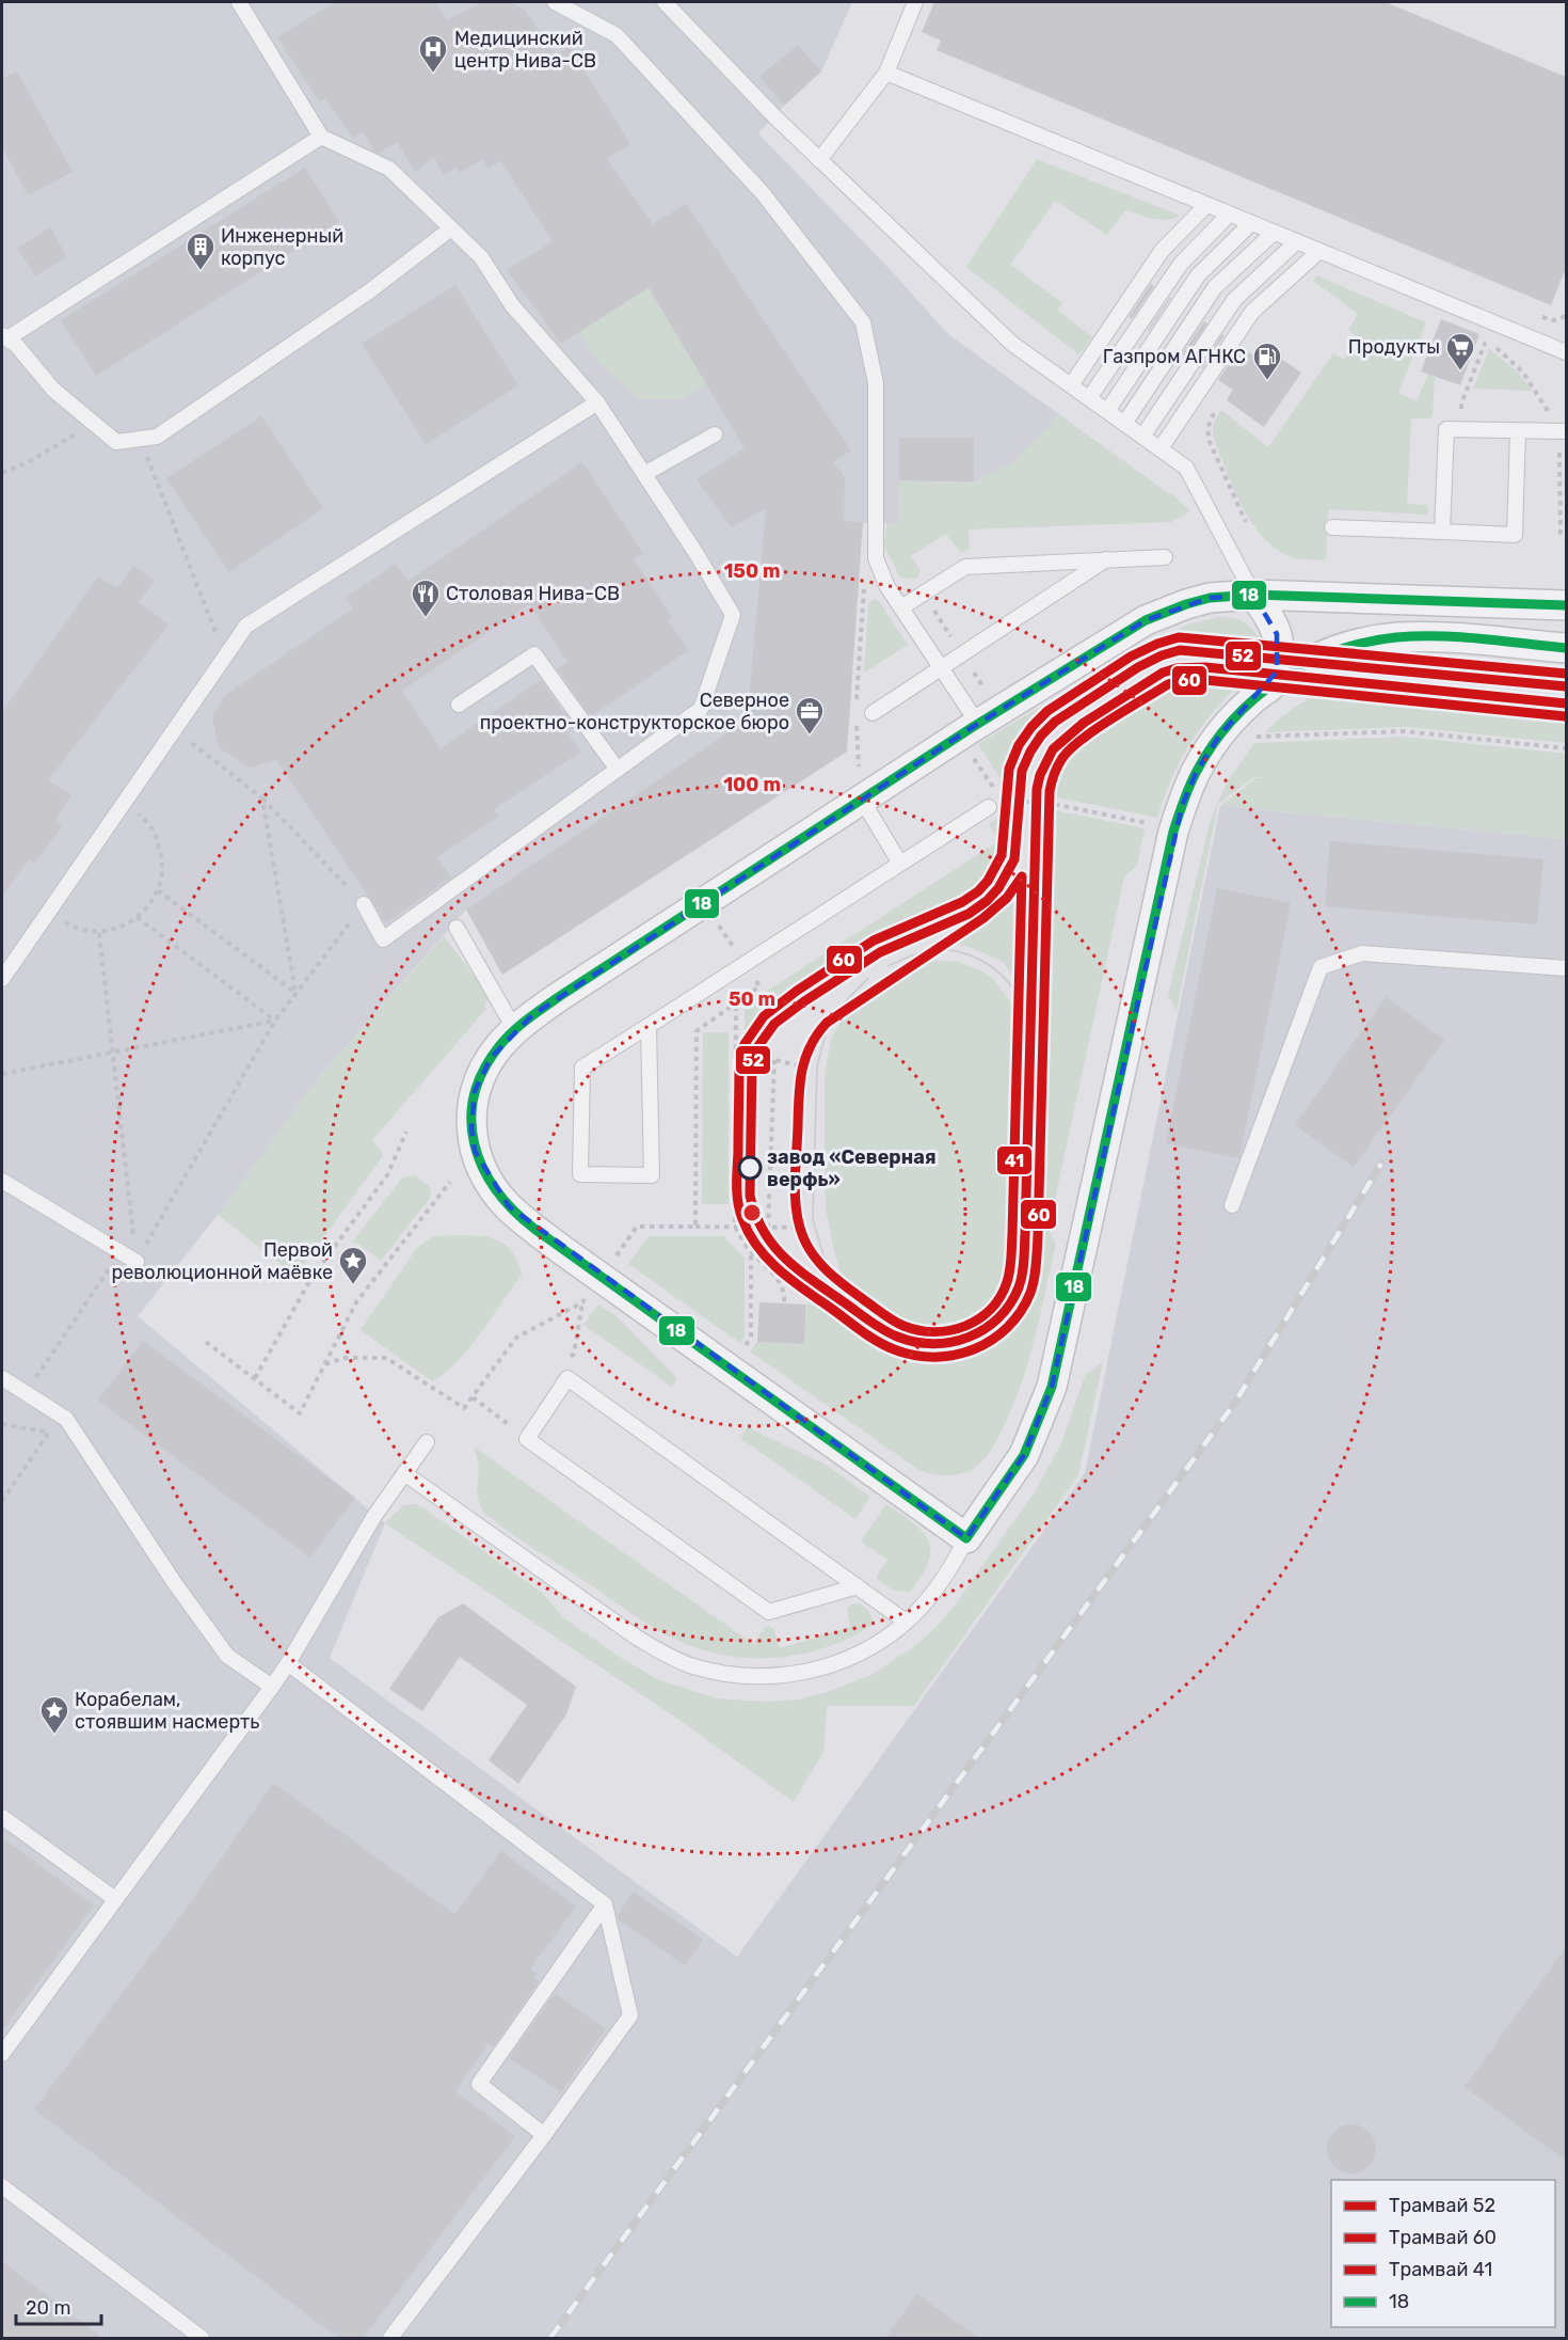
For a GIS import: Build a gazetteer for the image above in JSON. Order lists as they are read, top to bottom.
{
  "places": {
    "hospital": ["Медицинский центр Нива-СВ"],
    "building": ["Инженерный корпус"],
    "supermarket": ["Продукты"],
    "fuel station": ["Газпром АГНКС"],
    "restaurant": ["Столовая Нива-СВ"],
    "office": ["Северное проектно-конструкторское бюро"],
    "other": ["завод «Северная верфь»"],
    "place": ["Первой революционной маёвке", "Корабелам, стоявшим насмерть"]
  },
  "lines": [
    "transit line 18",
    "tram line 60",
    "tram line 52",
    "tram line 41"
  ],
  "legend": [
    "Трамвай 52",
    "Трамвай 60",
    "Трамвай 41",
    "18"
  ],
  "scale_bar": "20 m",
  "rings": ["150 m", "100 m", "50 m"]
}
